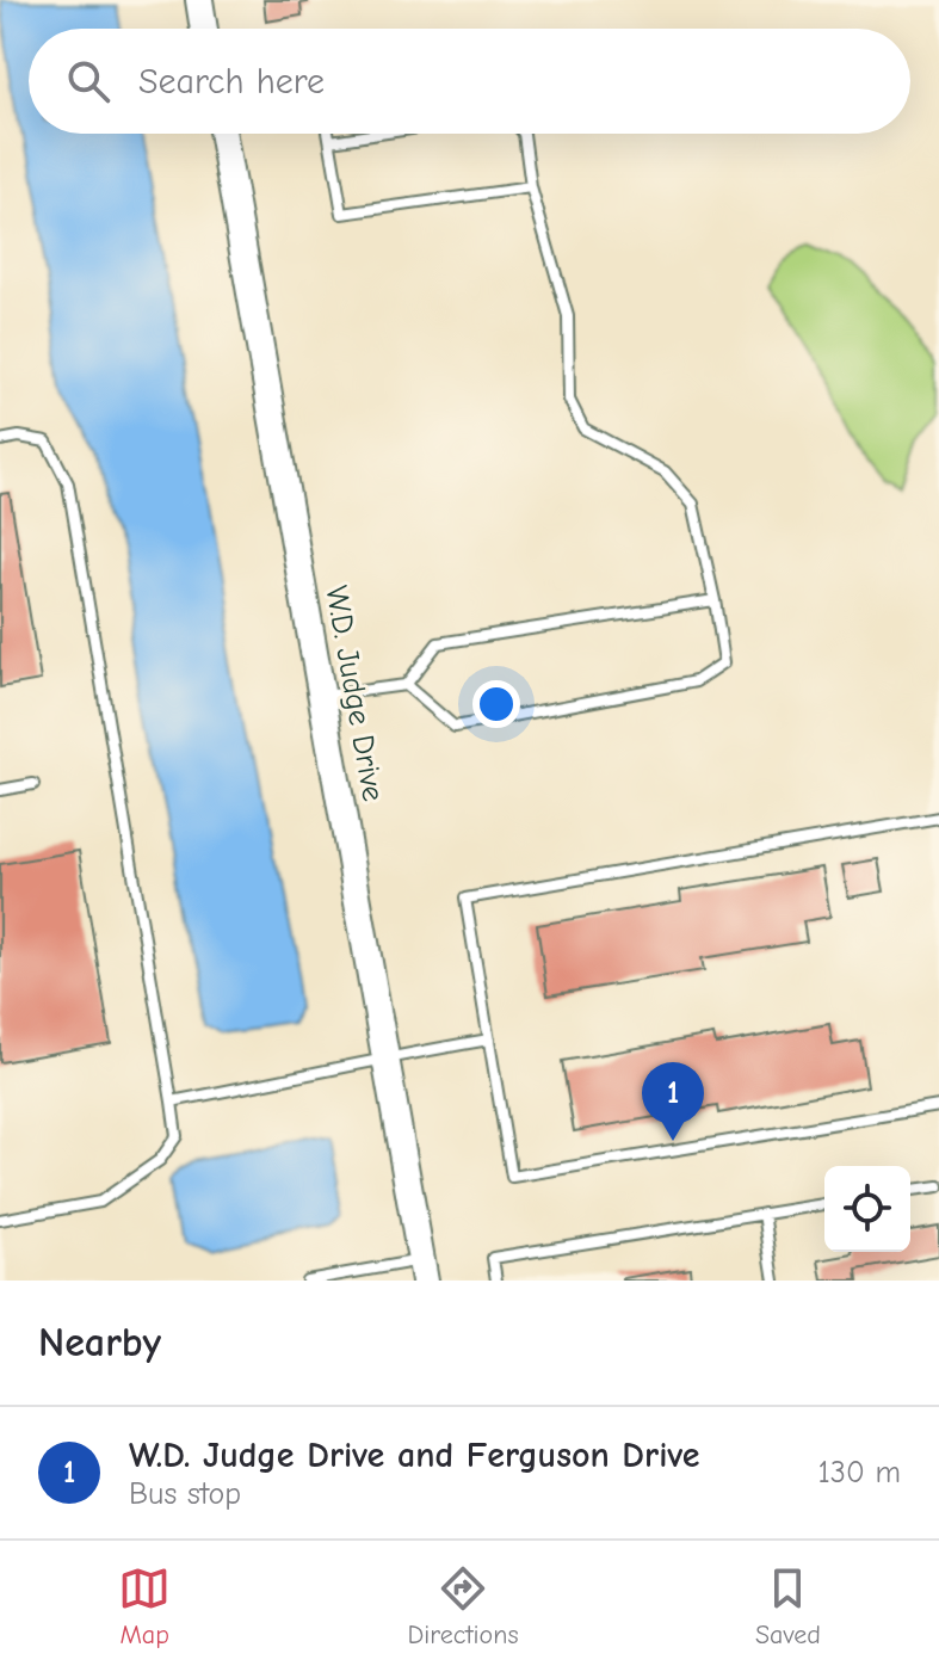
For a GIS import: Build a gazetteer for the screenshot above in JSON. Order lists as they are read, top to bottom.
{
  "streets": {
    "street": ["W.D. Judge Drive"]
  },
  "page": {
    "search": "Search here",
    "pins": "1",
    "heading": "Nearby",
    "list": [
      {
        "mark": "1",
        "name": "W.D. Judge Drive and Ferguson Drive",
        "note": "Bus stop",
        "value": "130 m"
      }
    ],
    "nav": ["Map", "Directions", "Saved"]
  }
}
